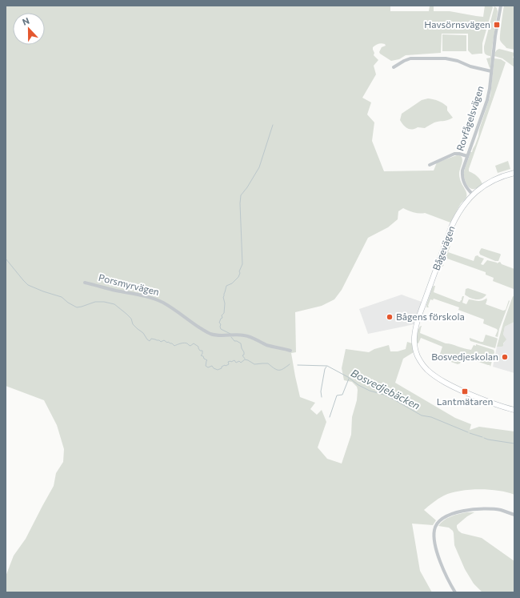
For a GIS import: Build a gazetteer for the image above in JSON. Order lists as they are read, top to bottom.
{
  "streets": {
    "street": ["Rovfågelsvägen", "Bågevägen", "Porsmyrvägen"]
  },
  "crossings": [
    ["Rovfågelsvägen", "Bågevägen"]
  ],
  "water": ["Bosvedjebäcken"],
  "places": {
    "transit": ["Havsörnsvägen", "Lantmätaren"],
    "other": ["Bågens förskola", "Bosvedjeskolan"]
  },
  "north": "top"
}
